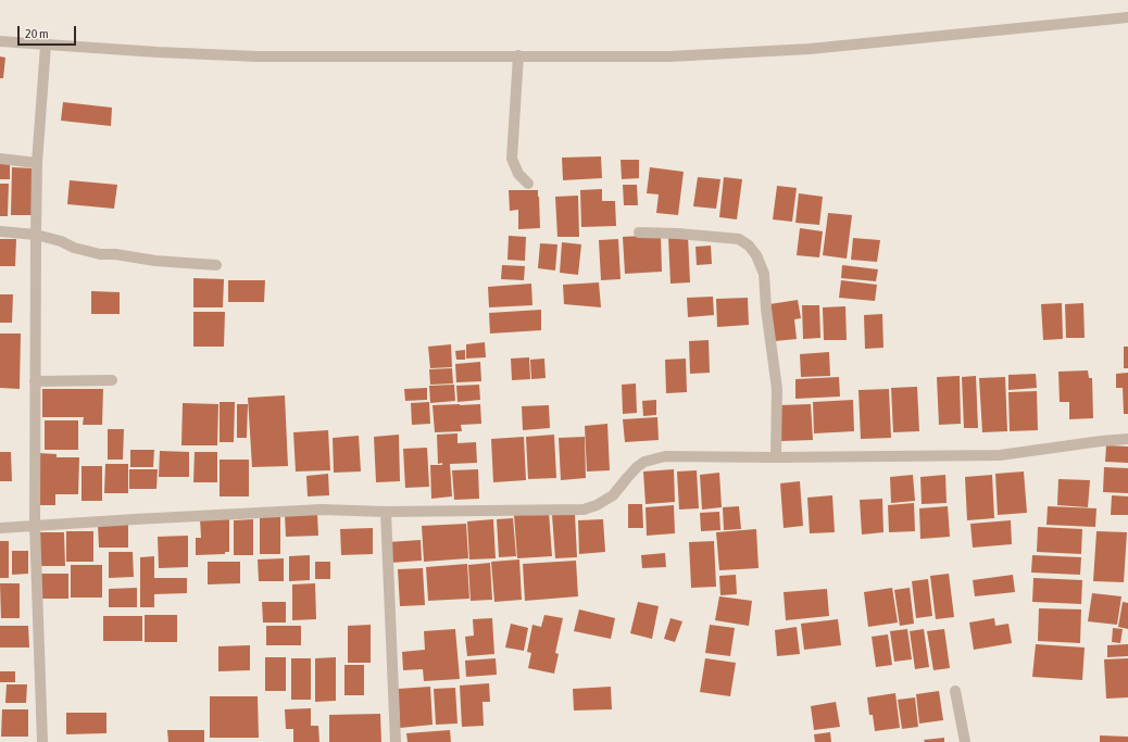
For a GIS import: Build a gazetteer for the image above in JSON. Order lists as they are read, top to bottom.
{
  "scale_bar": "20 m"
}
